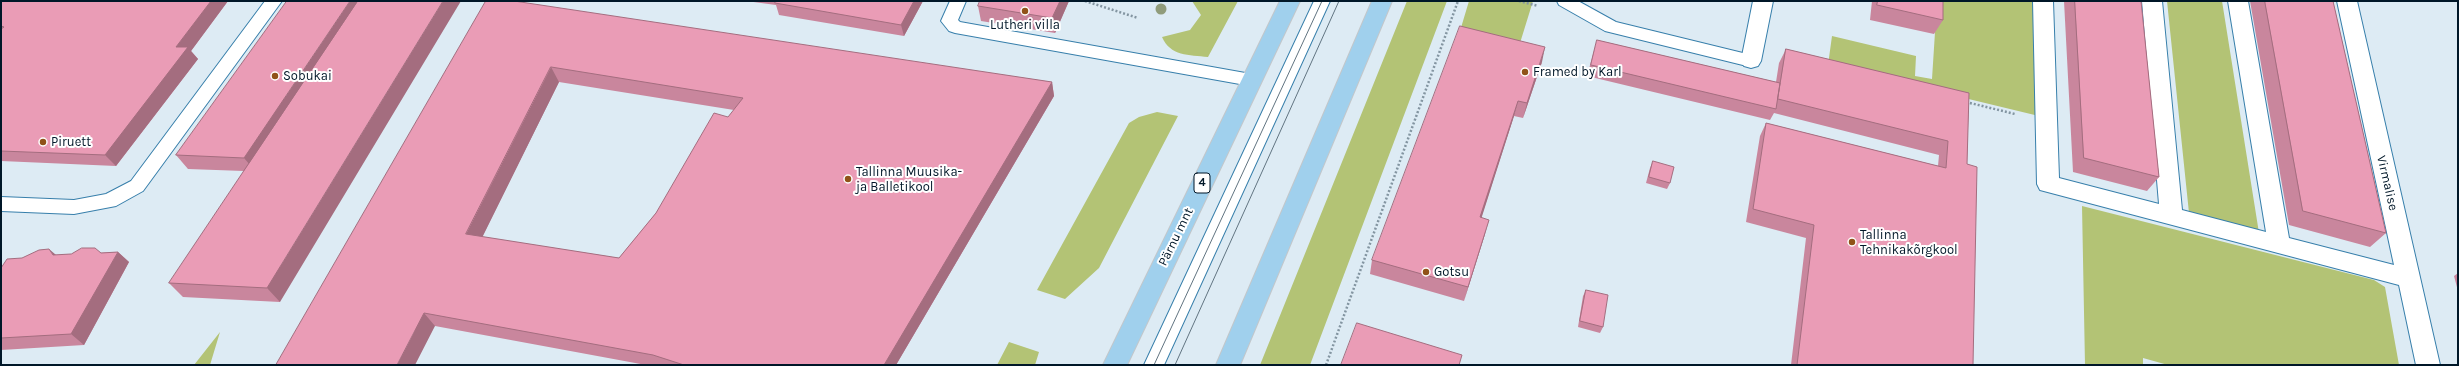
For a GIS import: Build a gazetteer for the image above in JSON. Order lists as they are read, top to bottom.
{
  "streets": {
    "main road": ["4", "Pärnu mnt"],
    "street": ["Virmalise"]
  },
  "places": [
    "Lutheri villa",
    "Framed by Karl",
    "Sobukai",
    "Piruett",
    "Tallinna Muusika- ja Balletikool",
    "Tallinna Tehnikakõrgkool",
    "Gotsu"
  ]
}
